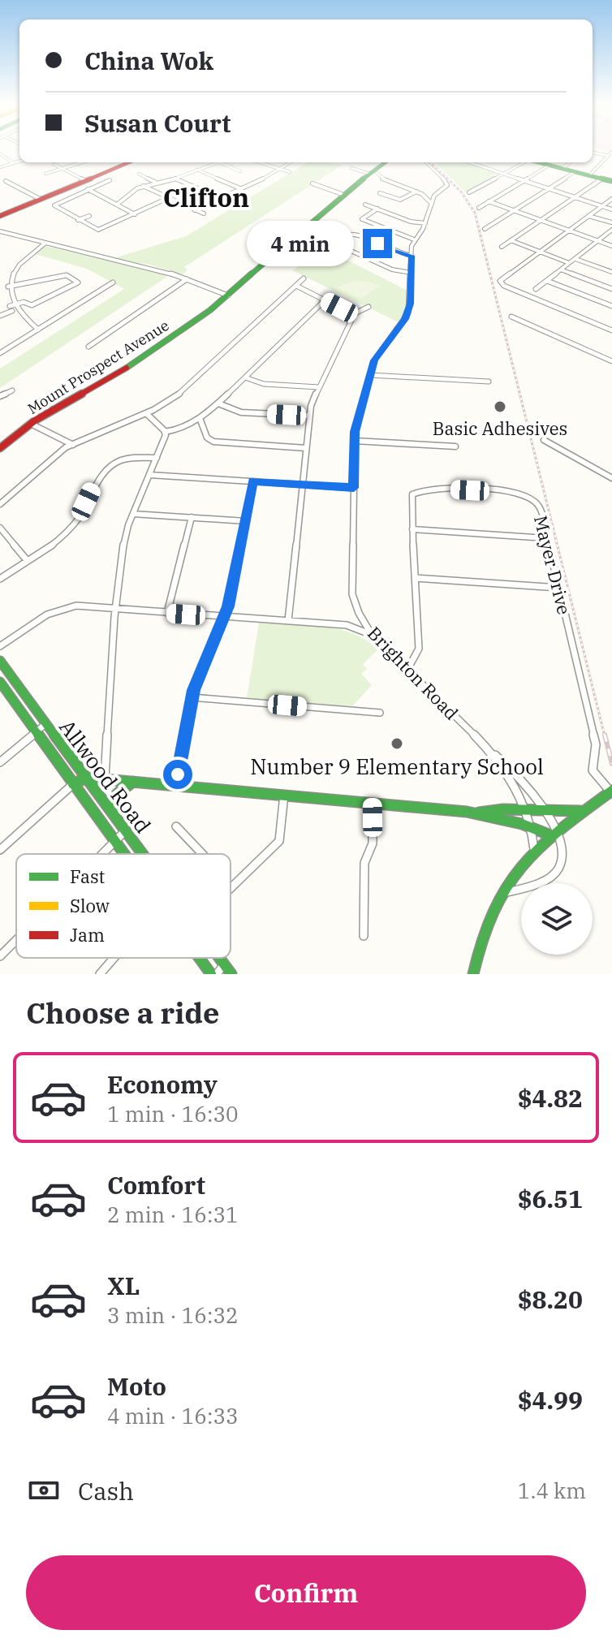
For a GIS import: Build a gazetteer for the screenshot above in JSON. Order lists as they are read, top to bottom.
{
  "streets": {
    "main road": ["Mount Prospect Avenue", "Allwood Road"],
    "street": ["Mayer Drive", "Brighton Road"]
  },
  "crossings": [
    ["Mayer Drive", "Brighton Road"]
  ],
  "districts": ["Clifton"],
  "places": ["Basic Adhesives", "Number 9 Elementary School"],
  "legend": ["Fast", "Slow", "Jam"],
  "page": {
    "banner": ["China Wok", "Susan Court"],
    "bubble": "4 min",
    "heading": "Choose a ride",
    "list": [
      {
        "name": "Economy",
        "note": "1 min · 16:30",
        "value": "$4.82"
      },
      {
        "name": "Comfort",
        "note": "2 min · 16:31",
        "value": "$6.51"
      },
      {
        "name": "XL",
        "note": "3 min · 16:32",
        "value": "$8.20"
      },
      {
        "name": "Moto",
        "note": "4 min · 16:33",
        "value": "$4.99"
      }
    ],
    "pay": ["Cash", "1.4 km"],
    "buttons": "Confirm"
  }
}
